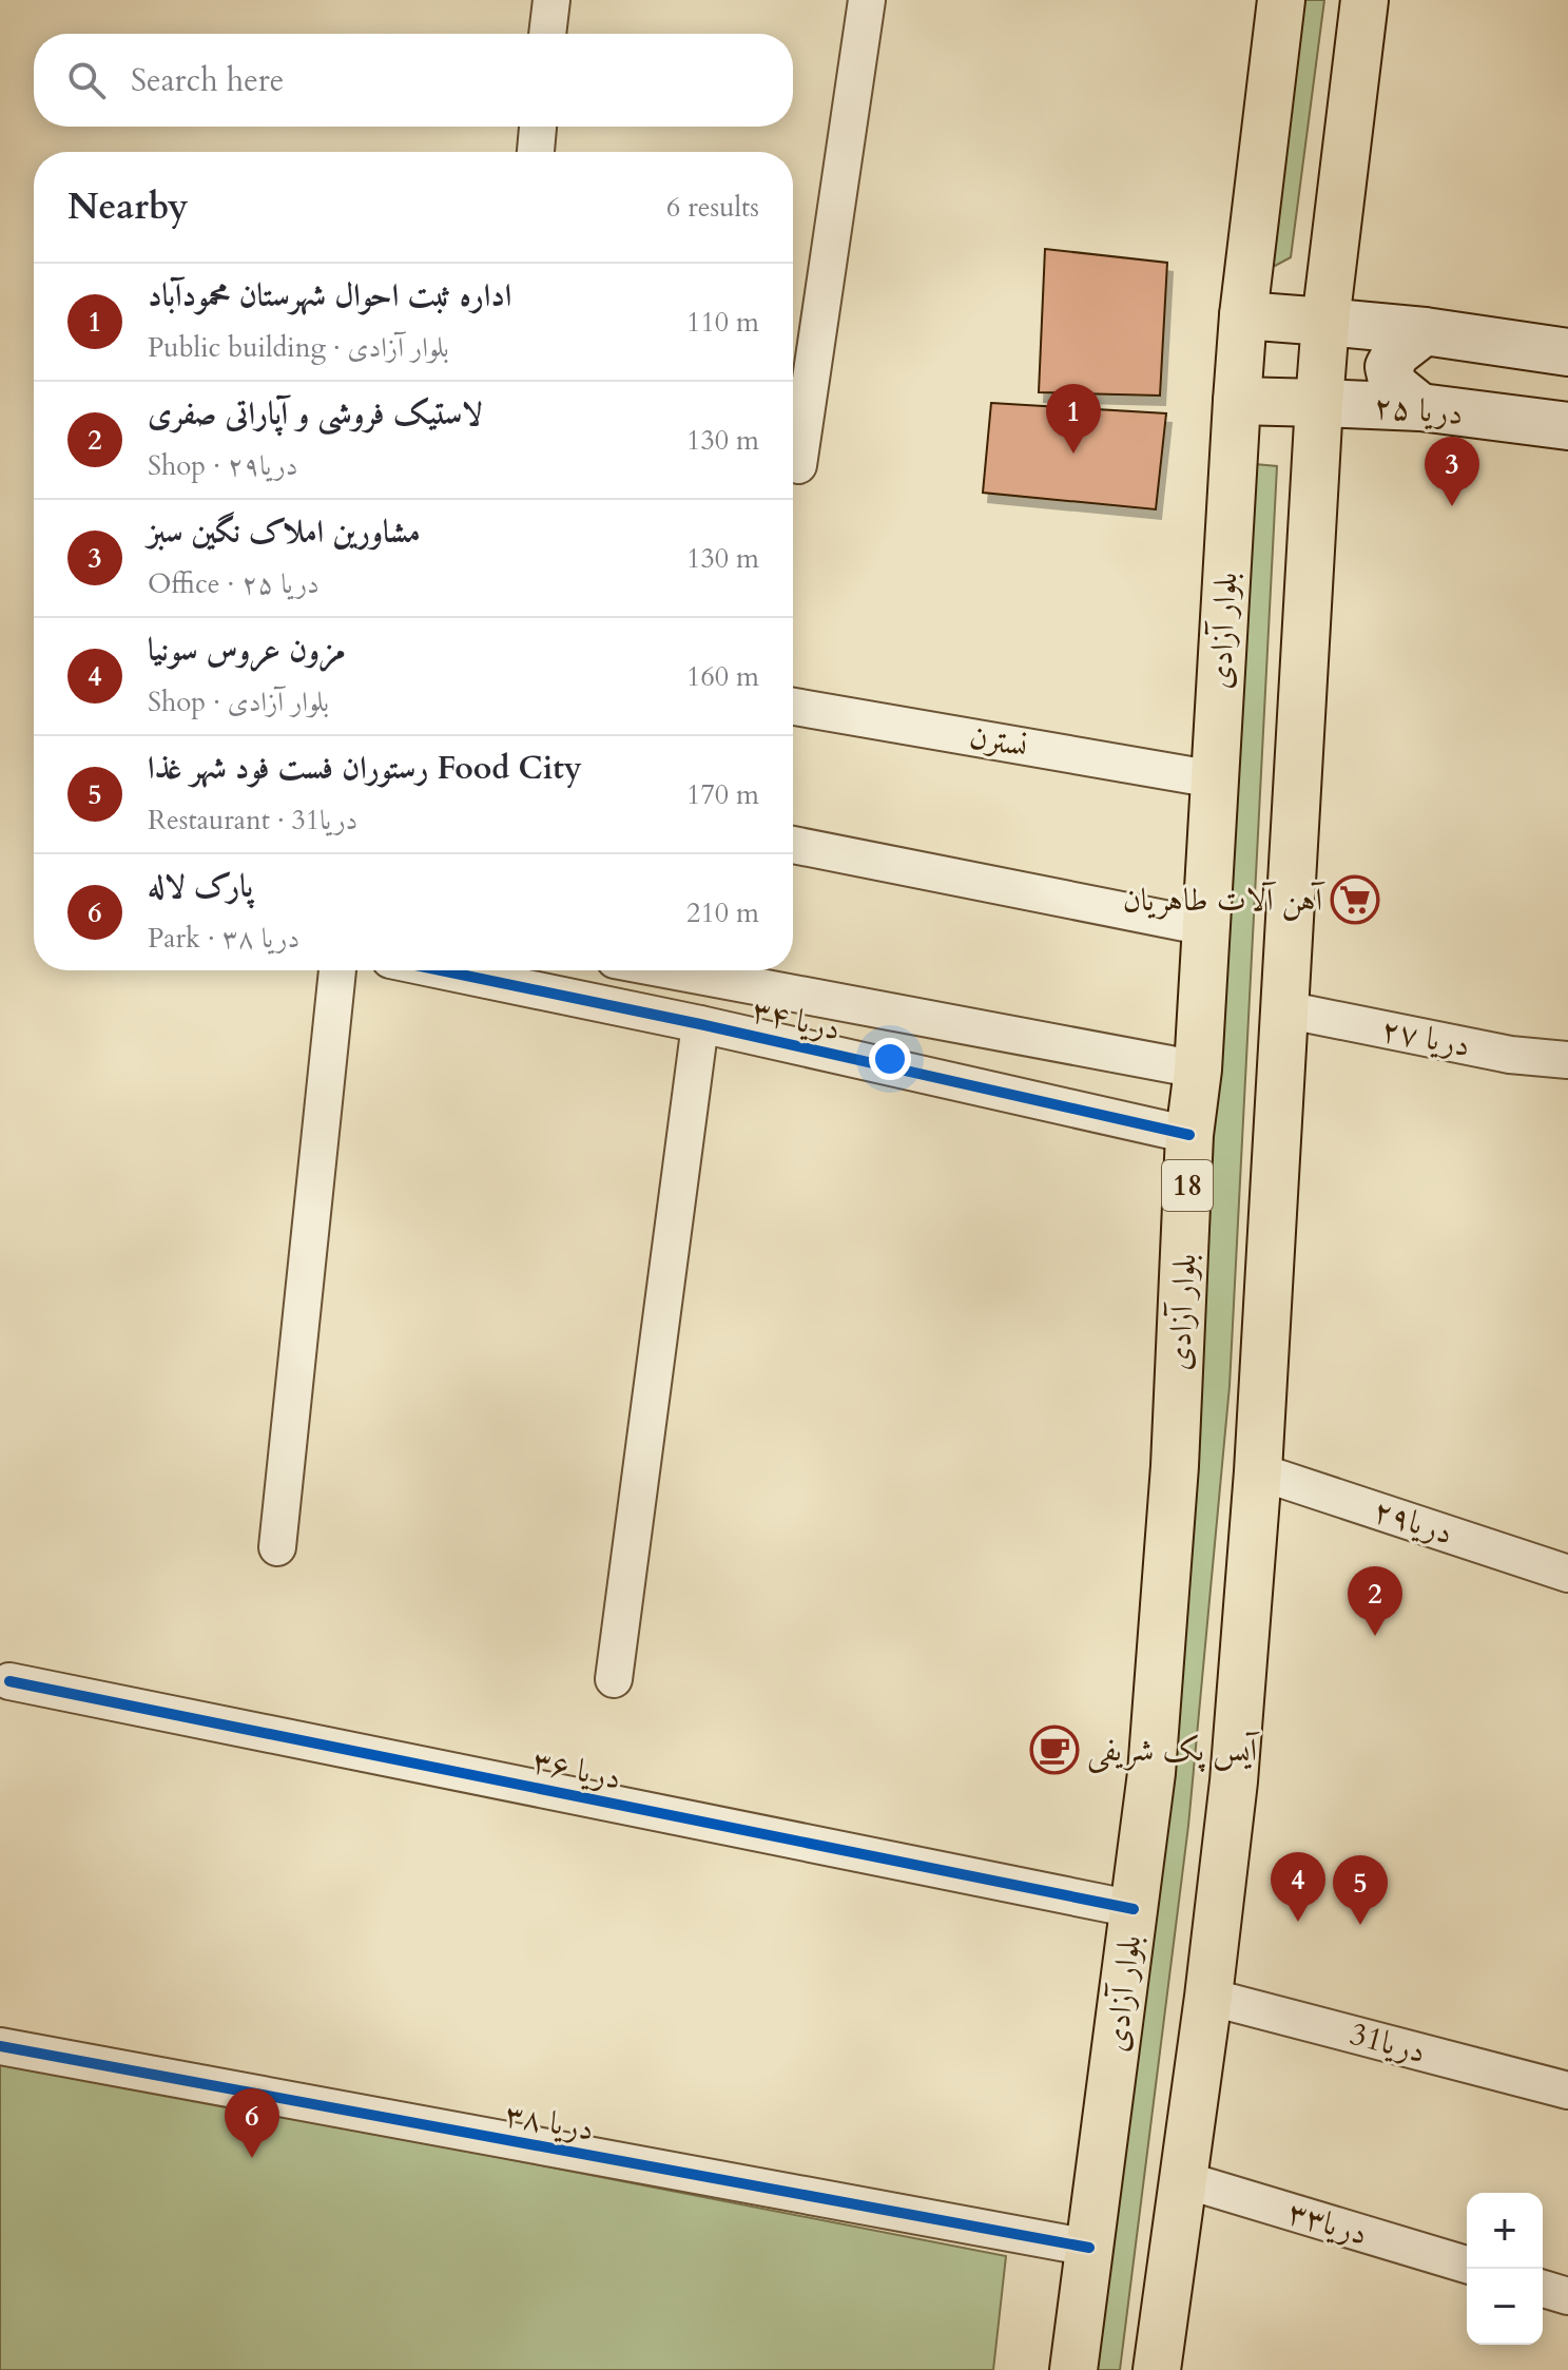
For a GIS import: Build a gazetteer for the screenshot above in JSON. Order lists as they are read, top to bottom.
{
  "streets": {
    "main road": ["دریا ۲۵", "بلوار آزادی", "18"],
    "street": [
      "نسترن",
      "دریا ۳۴",
      "دریا ۲۷",
      "دریا۲۹",
      "دریا ۳۶",
      "دریا31",
      "دریا ۳۸",
      "دریا۳۳"
    ]
  },
  "crossings": [
    ["بلوار آزادی", "نسترن"],
    ["بلوار آزادی", "دریا ۳۴"],
    ["بلوار آزادی", "دریا ۳۶"],
    ["بلوار آزادی", "دریا ۳۸"]
  ],
  "places": {
    "supermarket": ["آهن آلات طاهریان"],
    "cafe": ["آیس پک شریفی"]
  },
  "page": {
    "search": "Search here",
    "heading": ["Nearby", "6 results"],
    "list": [
      {
        "mark": "1",
        "name": "اداره ثبت احوال شهرستان محمودآباد",
        "note": "Public building · بلوار آزادی",
        "value": "110 m"
      },
      {
        "mark": "2",
        "name": "لاستیک فروشی و آپاراتی صفری",
        "note": "Shop · دریا۲۹",
        "value": "130 m"
      },
      {
        "mark": "3",
        "name": "مشاورین املاک نگین سبز",
        "note": "Office · دریا ۲۵",
        "value": "130 m"
      },
      {
        "mark": "4",
        "name": "مزون عروس سونیا",
        "note": "Shop · بلوار آزادی",
        "value": "160 m"
      },
      {
        "mark": "5",
        "name": "رستوران فست فود شهر غذا Food City",
        "note": "Restaurant · دریا31",
        "value": "170 m"
      },
      {
        "mark": "6",
        "name": "پارک لاله",
        "note": "Park · دریا ۳۸",
        "value": "210 m"
      }
    ],
    "pins": [
      "1",
      "3",
      "2",
      "4",
      "5",
      "6"
    ],
    "map_buttons": ["+", "−"]
  }
}
